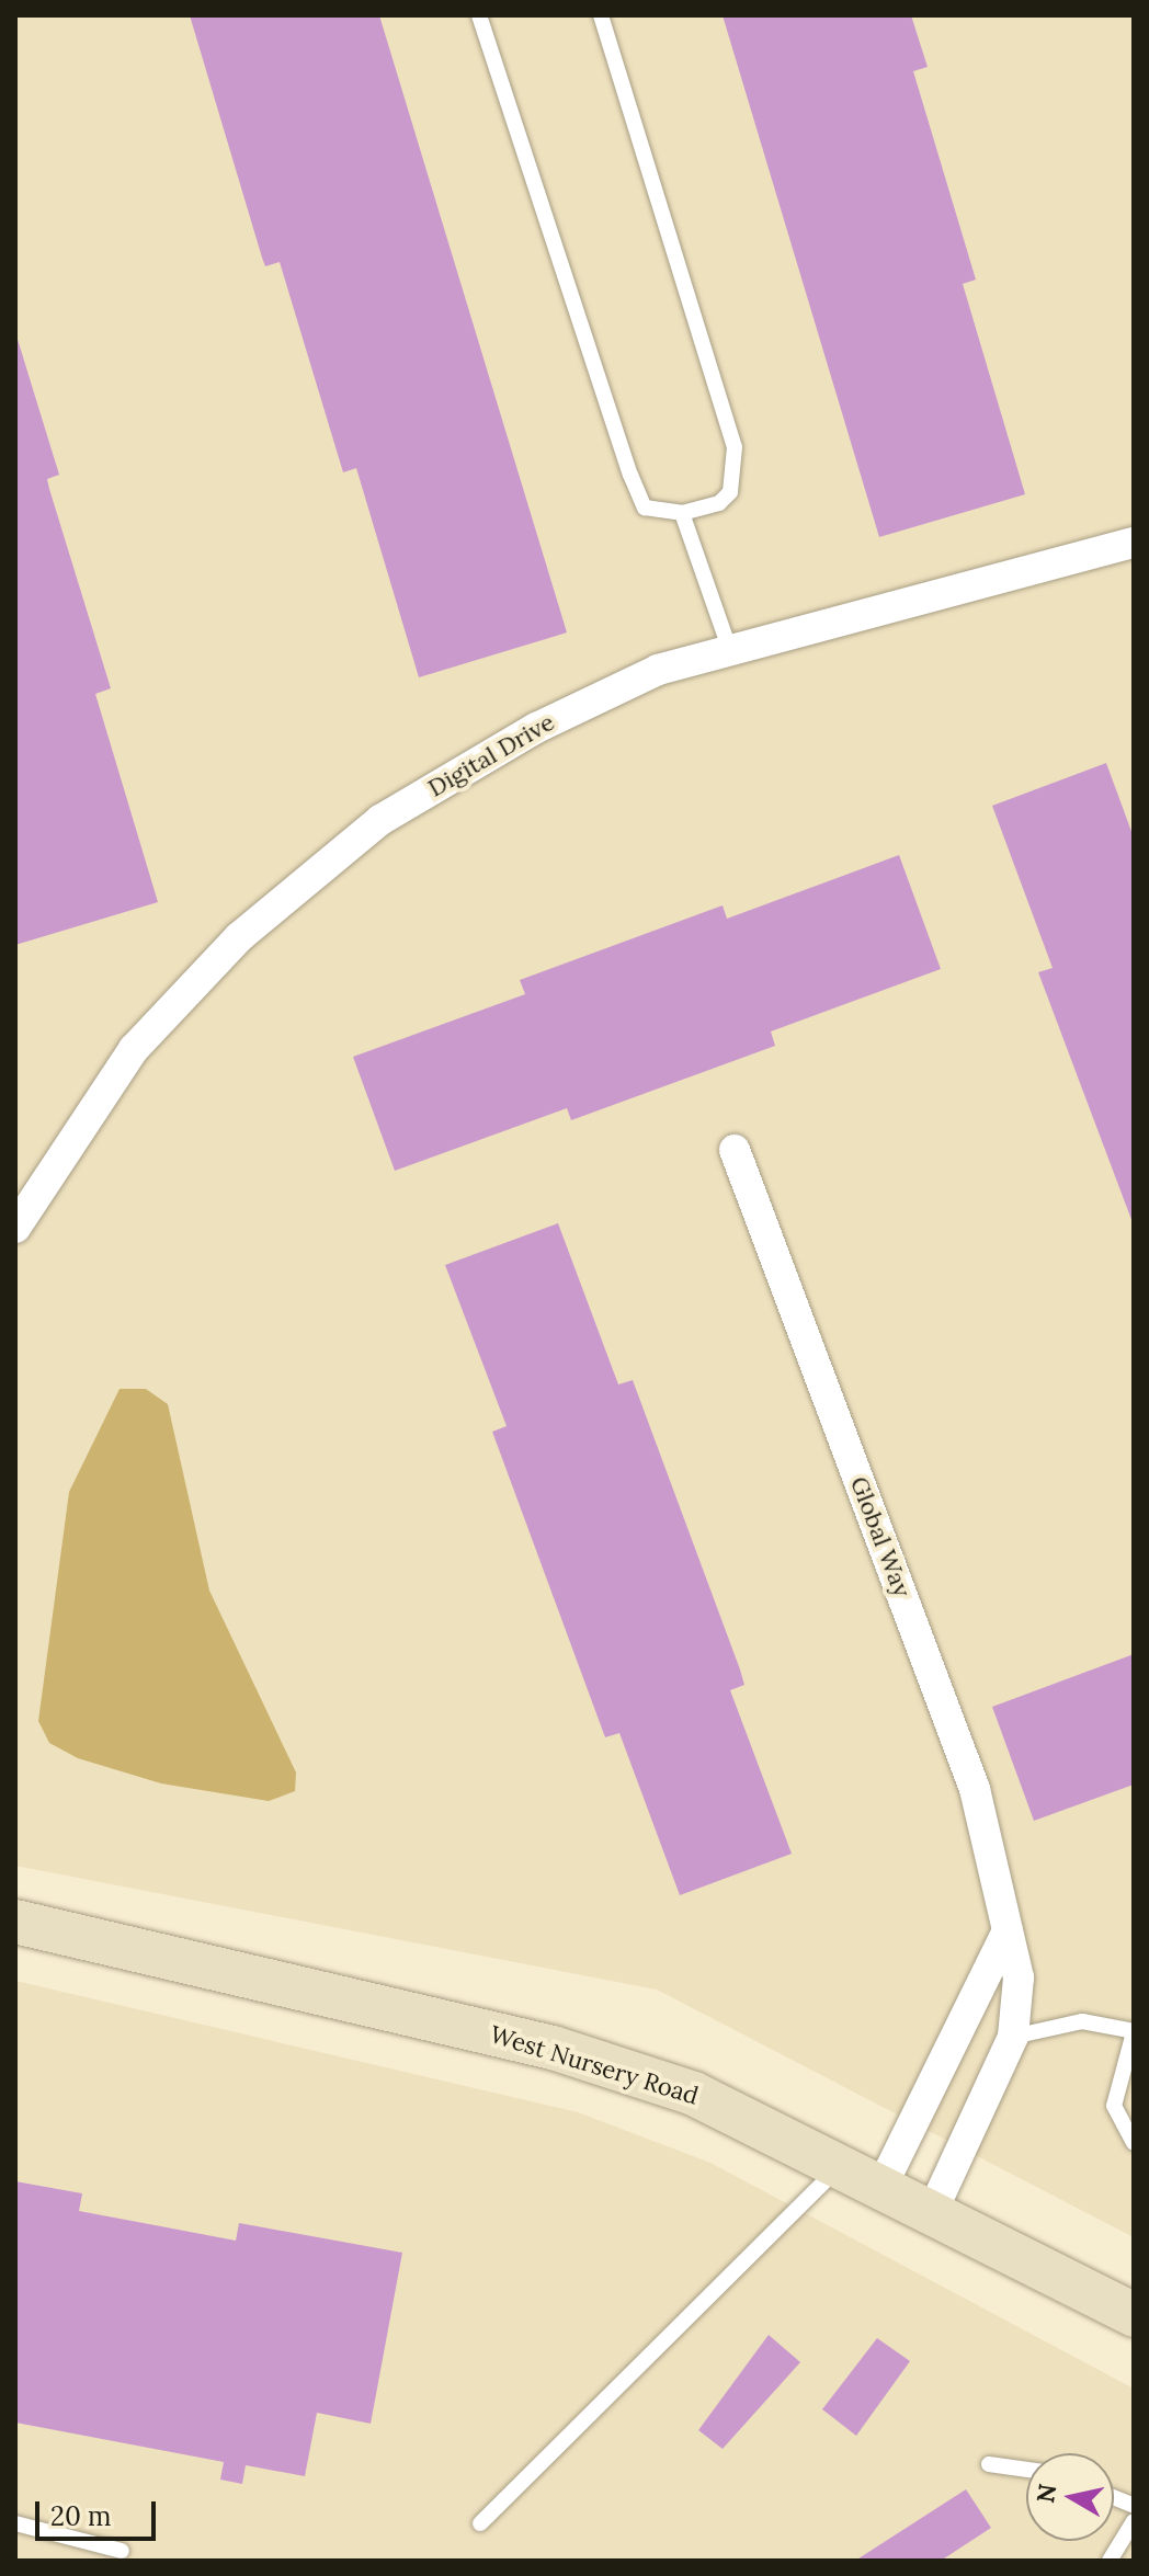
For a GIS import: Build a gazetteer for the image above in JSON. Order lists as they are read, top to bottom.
{
  "streets": {
    "main road": ["West Nursery Road"],
    "street": ["Digital Drive", "Global Way"]
  },
  "crossings": [
    ["Global Way", "West Nursery Road"]
  ],
  "scale_bar": "20 m",
  "north": "left"
}
